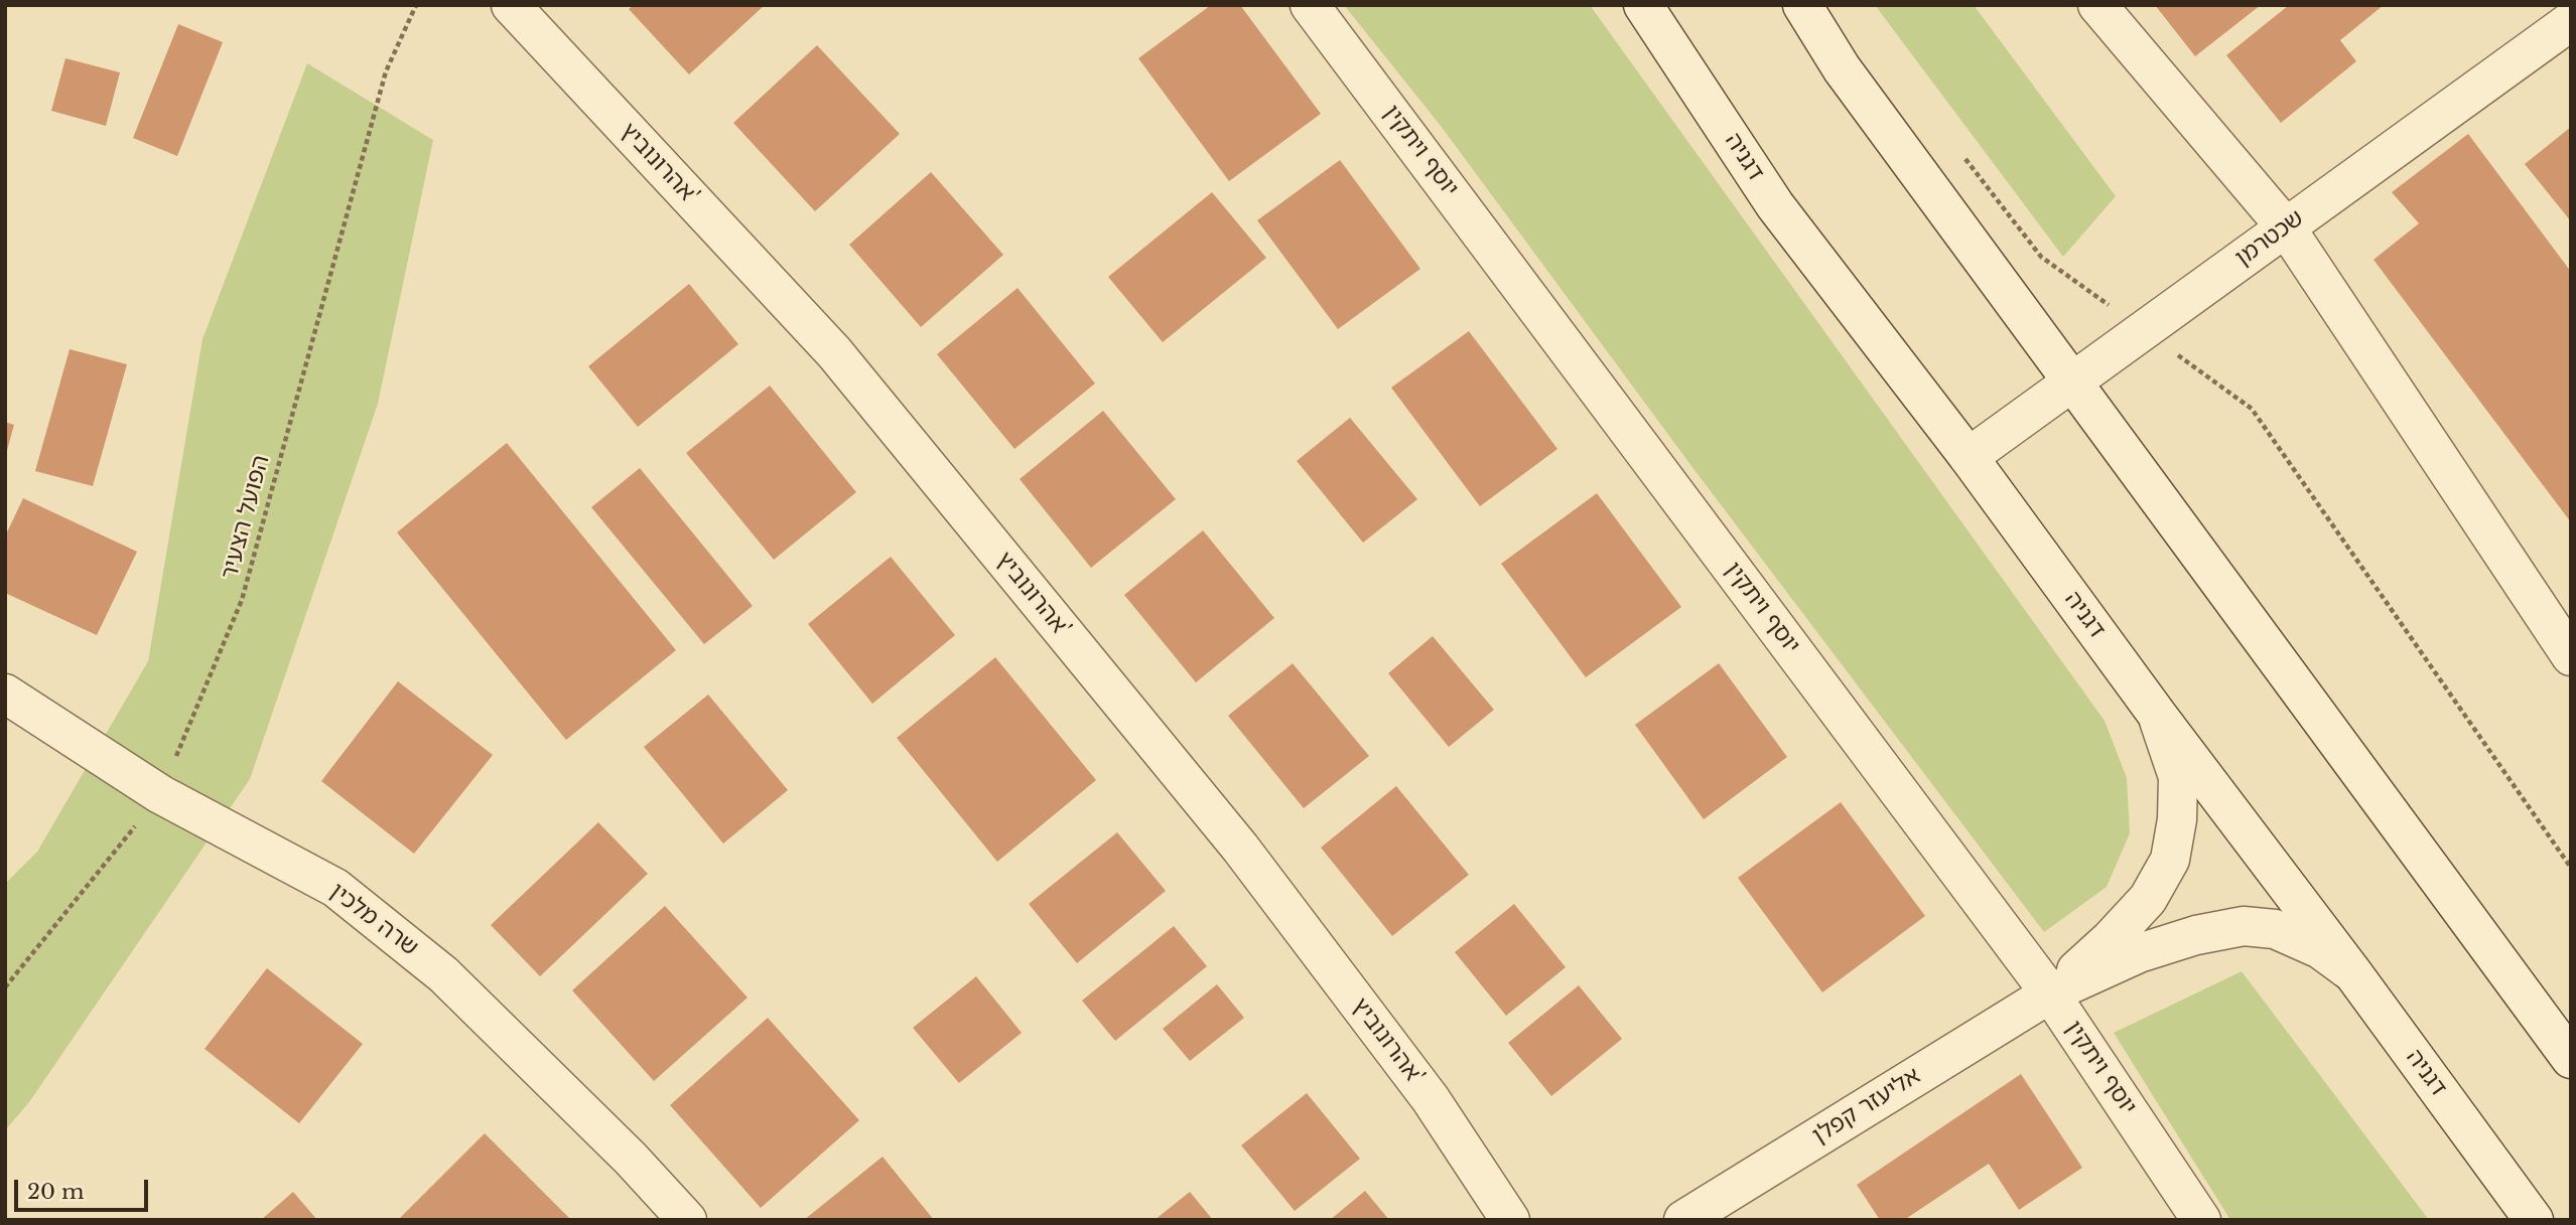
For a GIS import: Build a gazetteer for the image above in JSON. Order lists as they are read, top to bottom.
{
  "streets": {
    "street": [
      "יוסף ויתקין",
      "דגניה",
      "אהרונוביץ'",
      "שכטרמן",
      "שרה מלכין",
      "אליעזר קפלן"
    ],
    "path": ["הפועל הצעיר"]
  },
  "crossings": [
    ["יוסף ויתקין", "אליעזר קפלן"],
    ["דגניה", "שכטרמן"],
    ["דגניה", "אליעזר קפלן"],
    ["הפועל הצעיר", "שרה מלכין"]
  ],
  "scale_bar": "20 m"
}
